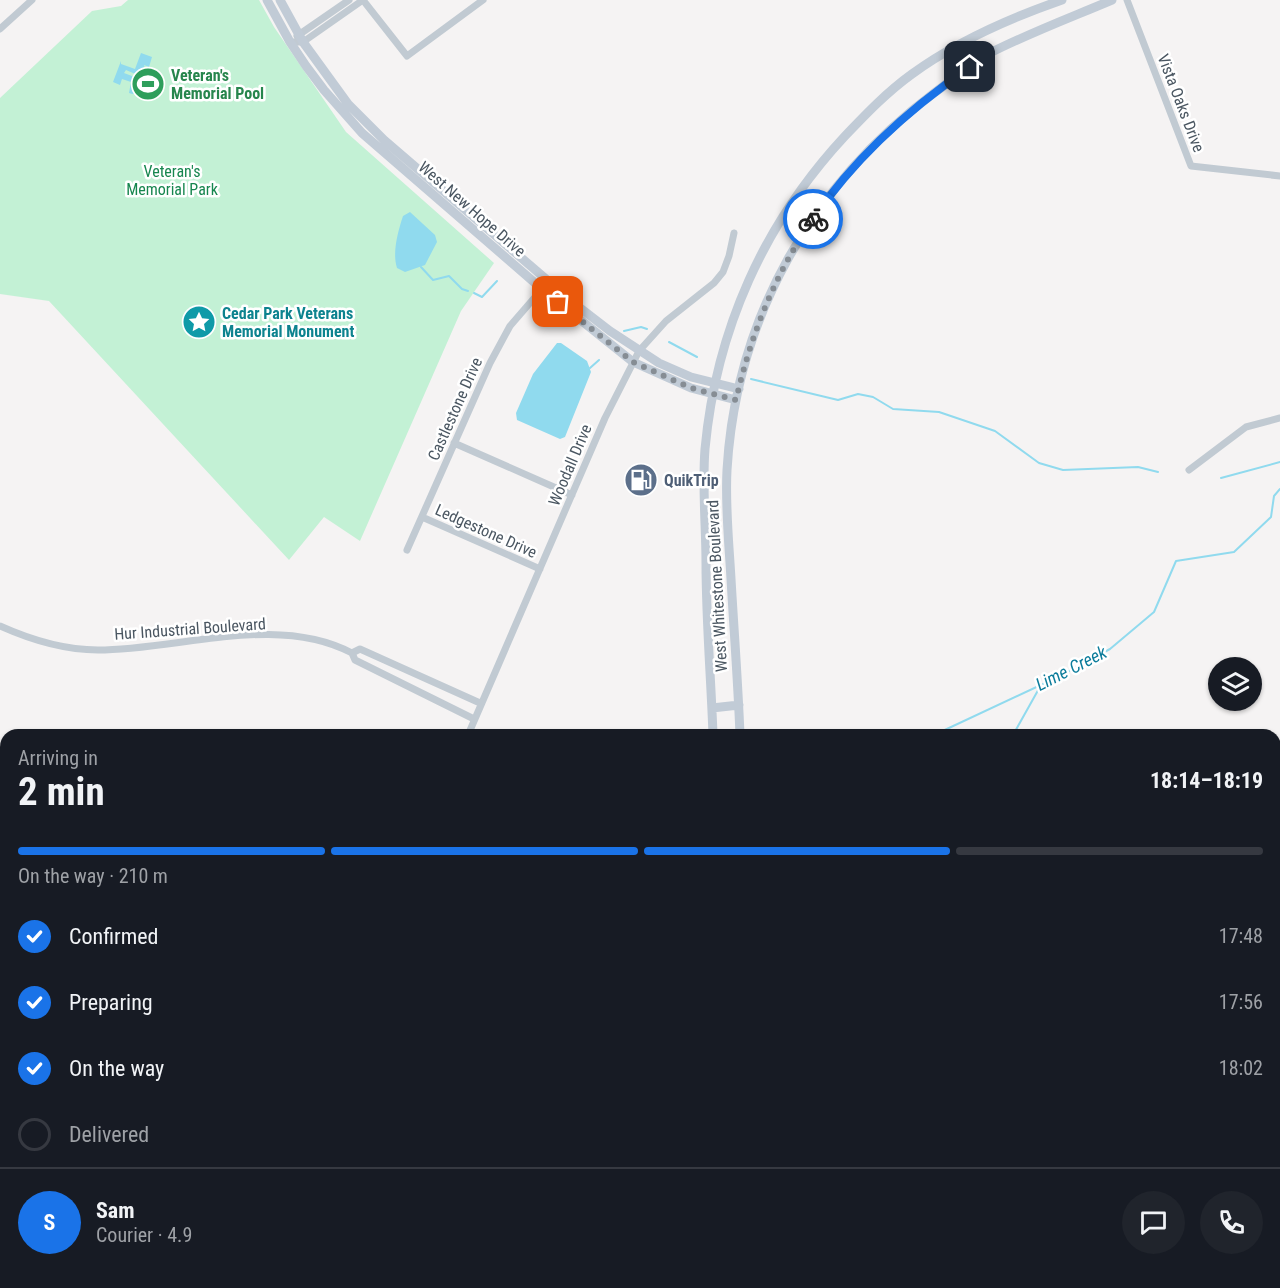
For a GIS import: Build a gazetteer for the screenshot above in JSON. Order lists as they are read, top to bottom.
{
  "streets": {
    "main road": ["West New Hope Drive", "West Whitestone Boulevard"],
    "street": [
      "Vista Oaks Drive",
      "Castlestone Drive",
      "Woodall Drive",
      "Ledgestone Drive",
      "Hur Industrial Boulevard"
    ]
  },
  "crossings": [
    ["West New Hope Drive", "Castlestone Drive"],
    ["West New Hope Drive", "Woodall Drive"],
    ["West New Hope Drive", "West Whitestone Boulevard"],
    ["Castlestone Drive", "Ledgestone Drive"],
    ["Woodall Drive", "Ledgestone Drive"],
    ["Woodall Drive", "Hur Industrial Boulevard"]
  ],
  "water": ["Lime Creek"],
  "parks": ["Veteran's Memorial Park"],
  "places": {
    "sports": ["Veteran's Memorial Pool"],
    "place": ["Cedar Park Veterans Memorial Monument"],
    "fuel station": ["QuikTrip"]
  },
  "page": {
    "heading": ["2 min", "Arriving in", "18:14–18:19"],
    "panel": ["Sam", "Courier · 4.9"],
    "bar": "On the way · 210 m",
    "list": [
      ["Confirmed", "17:48"],
      ["Preparing", "17:56"],
      ["On the way", "18:02"],
      "Delivered"
    ],
    "round": "S"
  }
}
